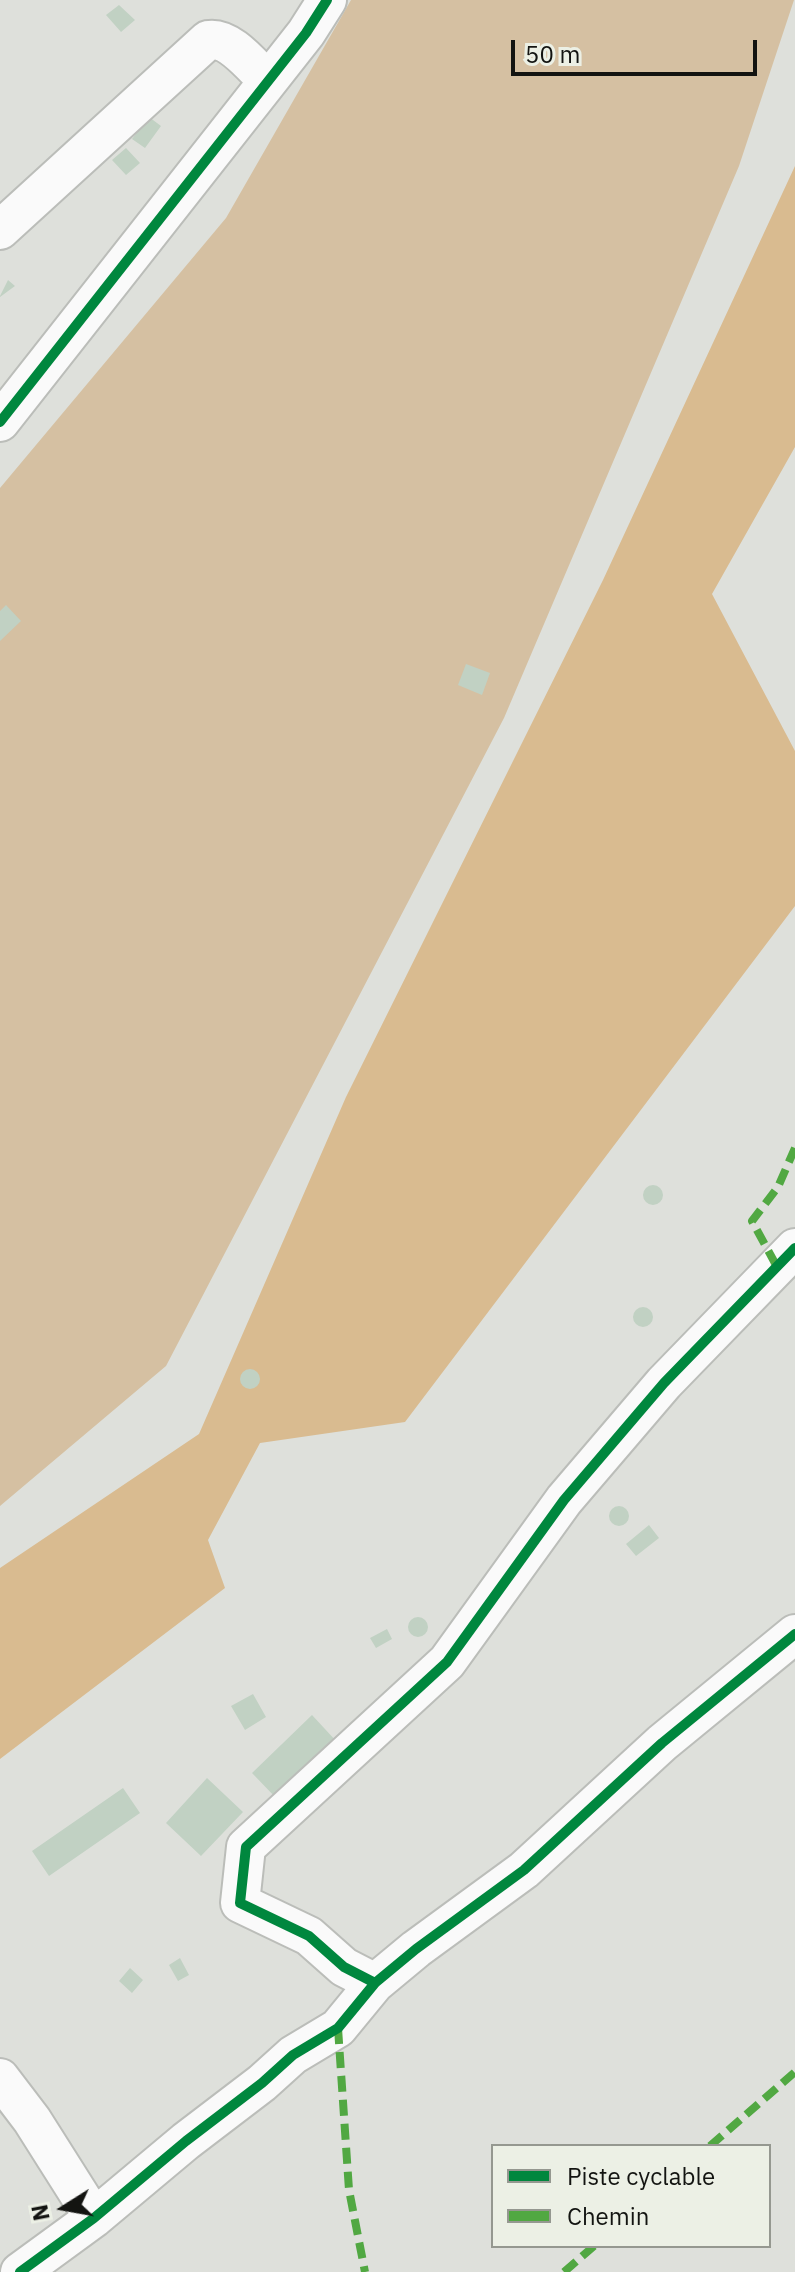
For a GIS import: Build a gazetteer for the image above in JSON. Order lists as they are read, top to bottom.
{
  "legend": ["Piste cyclable", "Chemin"],
  "scale_bar": "50 m",
  "north": "left"
}
